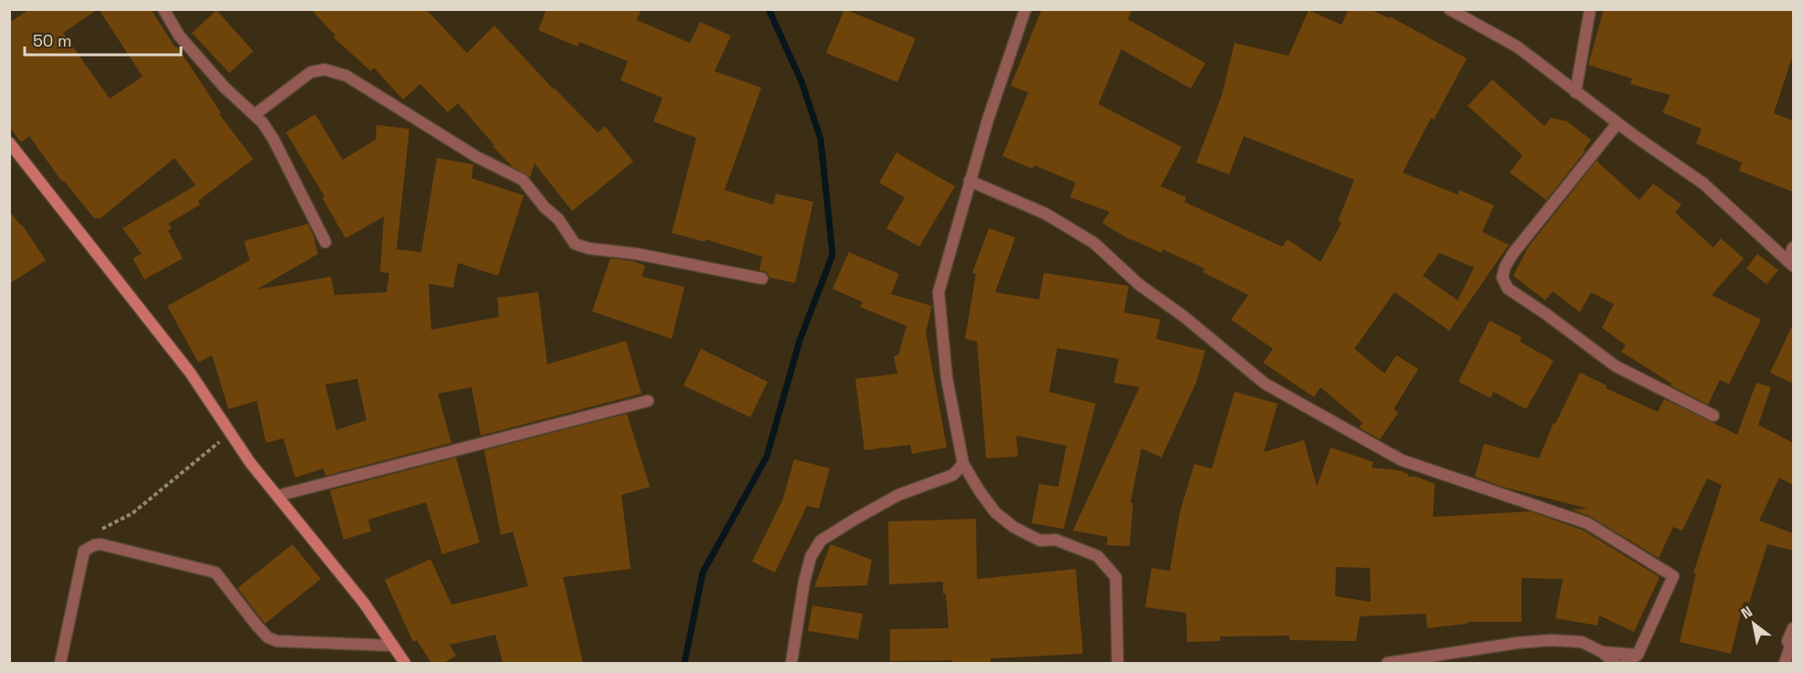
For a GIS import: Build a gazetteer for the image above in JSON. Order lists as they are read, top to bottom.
{
  "scale_bar": "50 m",
  "north": "top left"
}
